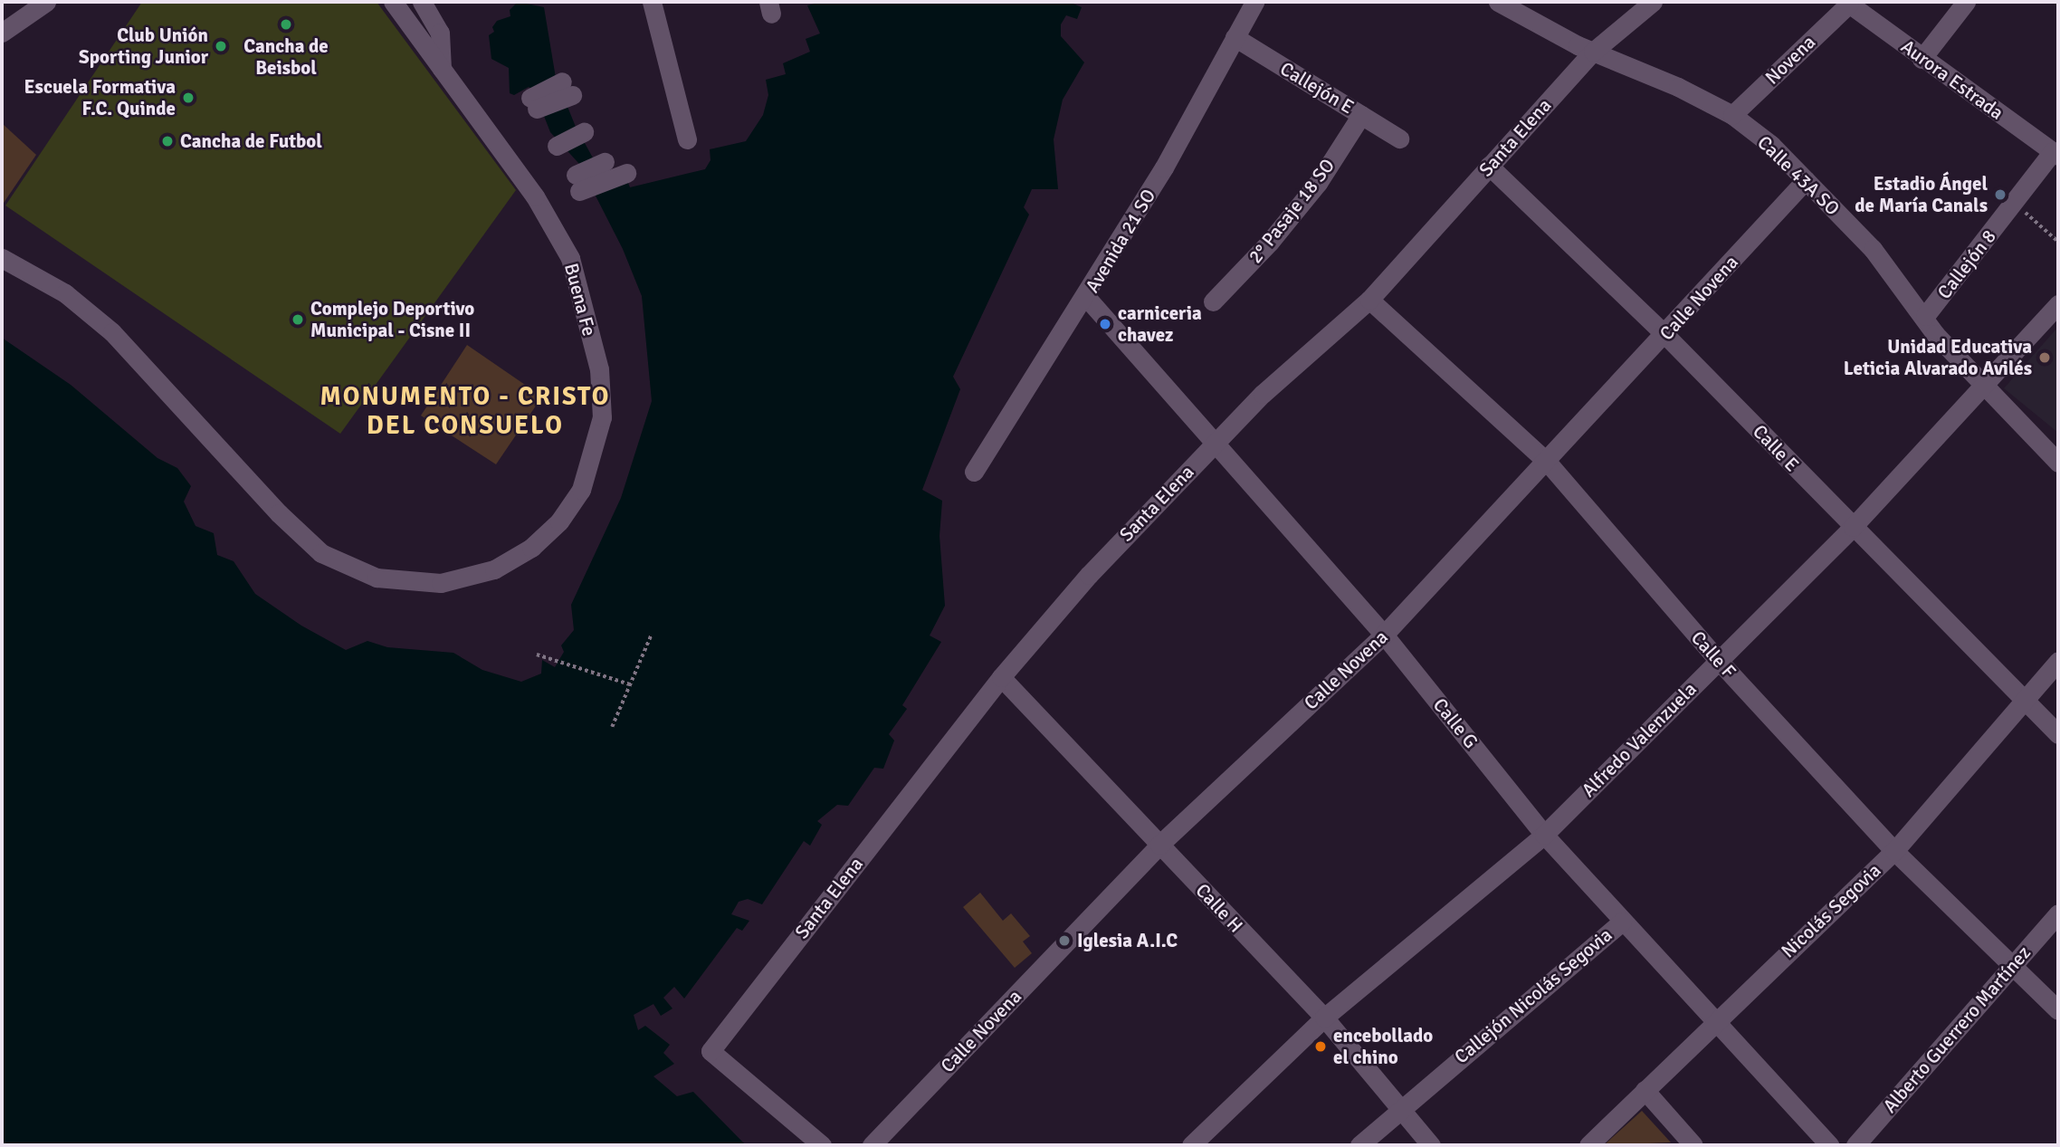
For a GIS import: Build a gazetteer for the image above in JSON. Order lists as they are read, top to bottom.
{
  "streets": {
    "street": [
      "Novena",
      "Aurora Estrada",
      "Callejón E",
      "Santa Elena",
      "Calle 43A SO",
      "2° Pasaje 18 SO",
      "Avenida 21 SO",
      "Callejón 8",
      "Calle Novena",
      "Buena Fe",
      "Calle E",
      "Calle F",
      "Calle G",
      "Alfredo Valenzuela",
      "Calle H",
      "Nicolás Segovia",
      "Callejón Nicolás Segovia",
      "Alberto Guerrero Martínez"
    ]
  },
  "crossings": [
    ["Novena", "Aurora Estrada"],
    ["Novena", "Calle 43A SO"],
    ["Aurora Estrada", "Callejón 8"],
    ["Callejón E", "2° Pasaje 18 SO"],
    ["Callejón E", "Avenida 21 SO"],
    ["Santa Elena", "Calle 43A SO"],
    ["Santa Elena", "Calle E"],
    ["Santa Elena", "Calle F"],
    ["Santa Elena", "Calle G"],
    ["Santa Elena", "Calle H"],
    ["Calle 43A SO", "Callejón 8"],
    ["Calle 43A SO", "Calle Novena"],
    ["Calle 43A SO", "Alfredo Valenzuela"],
    ["Avenida 21 SO", "Calle G"],
    ["Calle Novena", "Calle E"],
    ["Calle Novena", "Calle F"],
    ["Calle Novena", "Calle G"],
    ["Calle Novena", "Calle H"],
    ["Calle E", "Alfredo Valenzuela"],
    ["Calle E", "Nicolás Segovia"],
    ["Calle F", "Alfredo Valenzuela"],
    ["Calle F", "Nicolás Segovia"],
    ["Calle F", "Alberto Guerrero Martínez"],
    ["Calle G", "Alfredo Valenzuela"],
    ["Calle G", "Nicolás Segovia"],
    ["Calle G", "Callejón Nicolás Segovia"],
    ["Alfredo Valenzuela", "Calle H"],
    ["Calle H", "Callejón Nicolás Segovia"]
  ],
  "districts": ["MONUMENTO - CRISTO DEL CONSUELO"],
  "places": [
    "Cancha de Beisbol",
    "Club Unión Sporting Junior",
    "Escuela Formativa F.C. Quinde",
    "Cancha de Futbol",
    "Estadio Ángel de María Canals",
    "Complejo Deportivo Municipal - Cisne II",
    "carniceria chavez",
    "Unidad Educativa Leticia Alvarado Avilés",
    "Iglesia A.I.C",
    "encebollado el chino"
  ]
}
